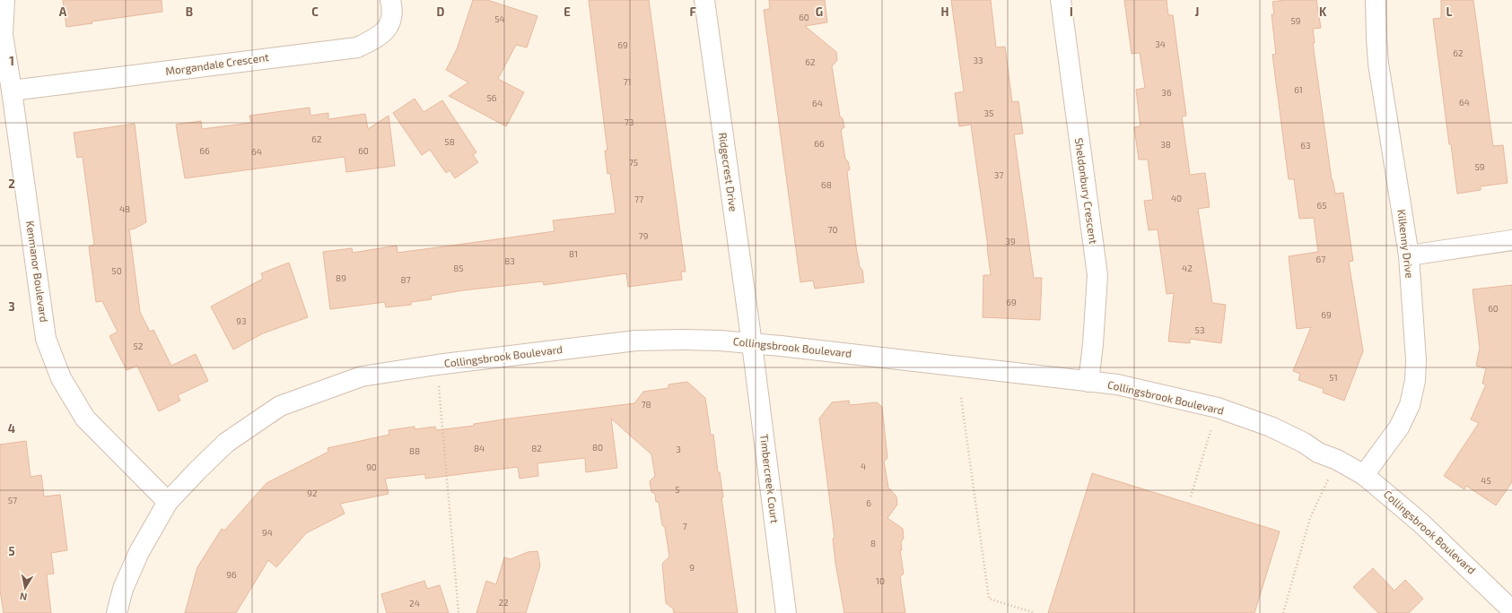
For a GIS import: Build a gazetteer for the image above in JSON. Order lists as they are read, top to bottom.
{
  "streets": {
    "street": [
      "Morgandale Crescent",
      "Ridgecrest Drive",
      "Sheldonbury Crescent",
      "Kilkenny Drive",
      "Kenmanor Boulevard",
      "Collingsbrook Boulevard",
      "Timbercreek Court"
    ]
  },
  "crossings": [
    ["Morgandale Crescent", "Kenmanor Boulevard"],
    ["Ridgecrest Drive", "Collingsbrook Boulevard"],
    ["Ridgecrest Drive", "Timbercreek Court"],
    ["Sheldonbury Crescent", "Collingsbrook Boulevard"],
    ["Kilkenny Drive", "Collingsbrook Boulevard"],
    ["Kenmanor Boulevard", "Collingsbrook Boulevard"],
    ["Collingsbrook Boulevard", "Timbercreek Court"]
  ],
  "house_numbers": [
    "60",
    "54",
    "59",
    "34",
    "69",
    "62",
    "33",
    "62",
    "71",
    "61",
    "36",
    "56",
    "64",
    "64",
    "35",
    "73",
    "62",
    "58",
    "66",
    "38",
    "63",
    "66",
    "60",
    "64",
    "75",
    "59",
    "37",
    "68",
    "40",
    "77",
    "65",
    "48",
    "70",
    "79",
    "39",
    "81",
    "67",
    "83",
    "85",
    "42",
    "50",
    "89",
    "87",
    "69",
    "60",
    "69",
    "93",
    "53",
    "52",
    "51",
    "78",
    "80",
    "84",
    "82",
    "3",
    "88",
    "4",
    "90",
    "45",
    "5",
    "92",
    "57",
    "6",
    "7",
    "94",
    "8",
    "9",
    "96",
    "10",
    "22",
    "24"
  ],
  "north": "bottom",
  "grid": {
    "columns": [
      "A",
      "B",
      "C",
      "D",
      "E",
      "F",
      "G",
      "H",
      "I",
      "J",
      "K",
      "L"
    ],
    "rows": [
      "1",
      "2",
      "3",
      "4",
      "5"
    ]
  }
}
